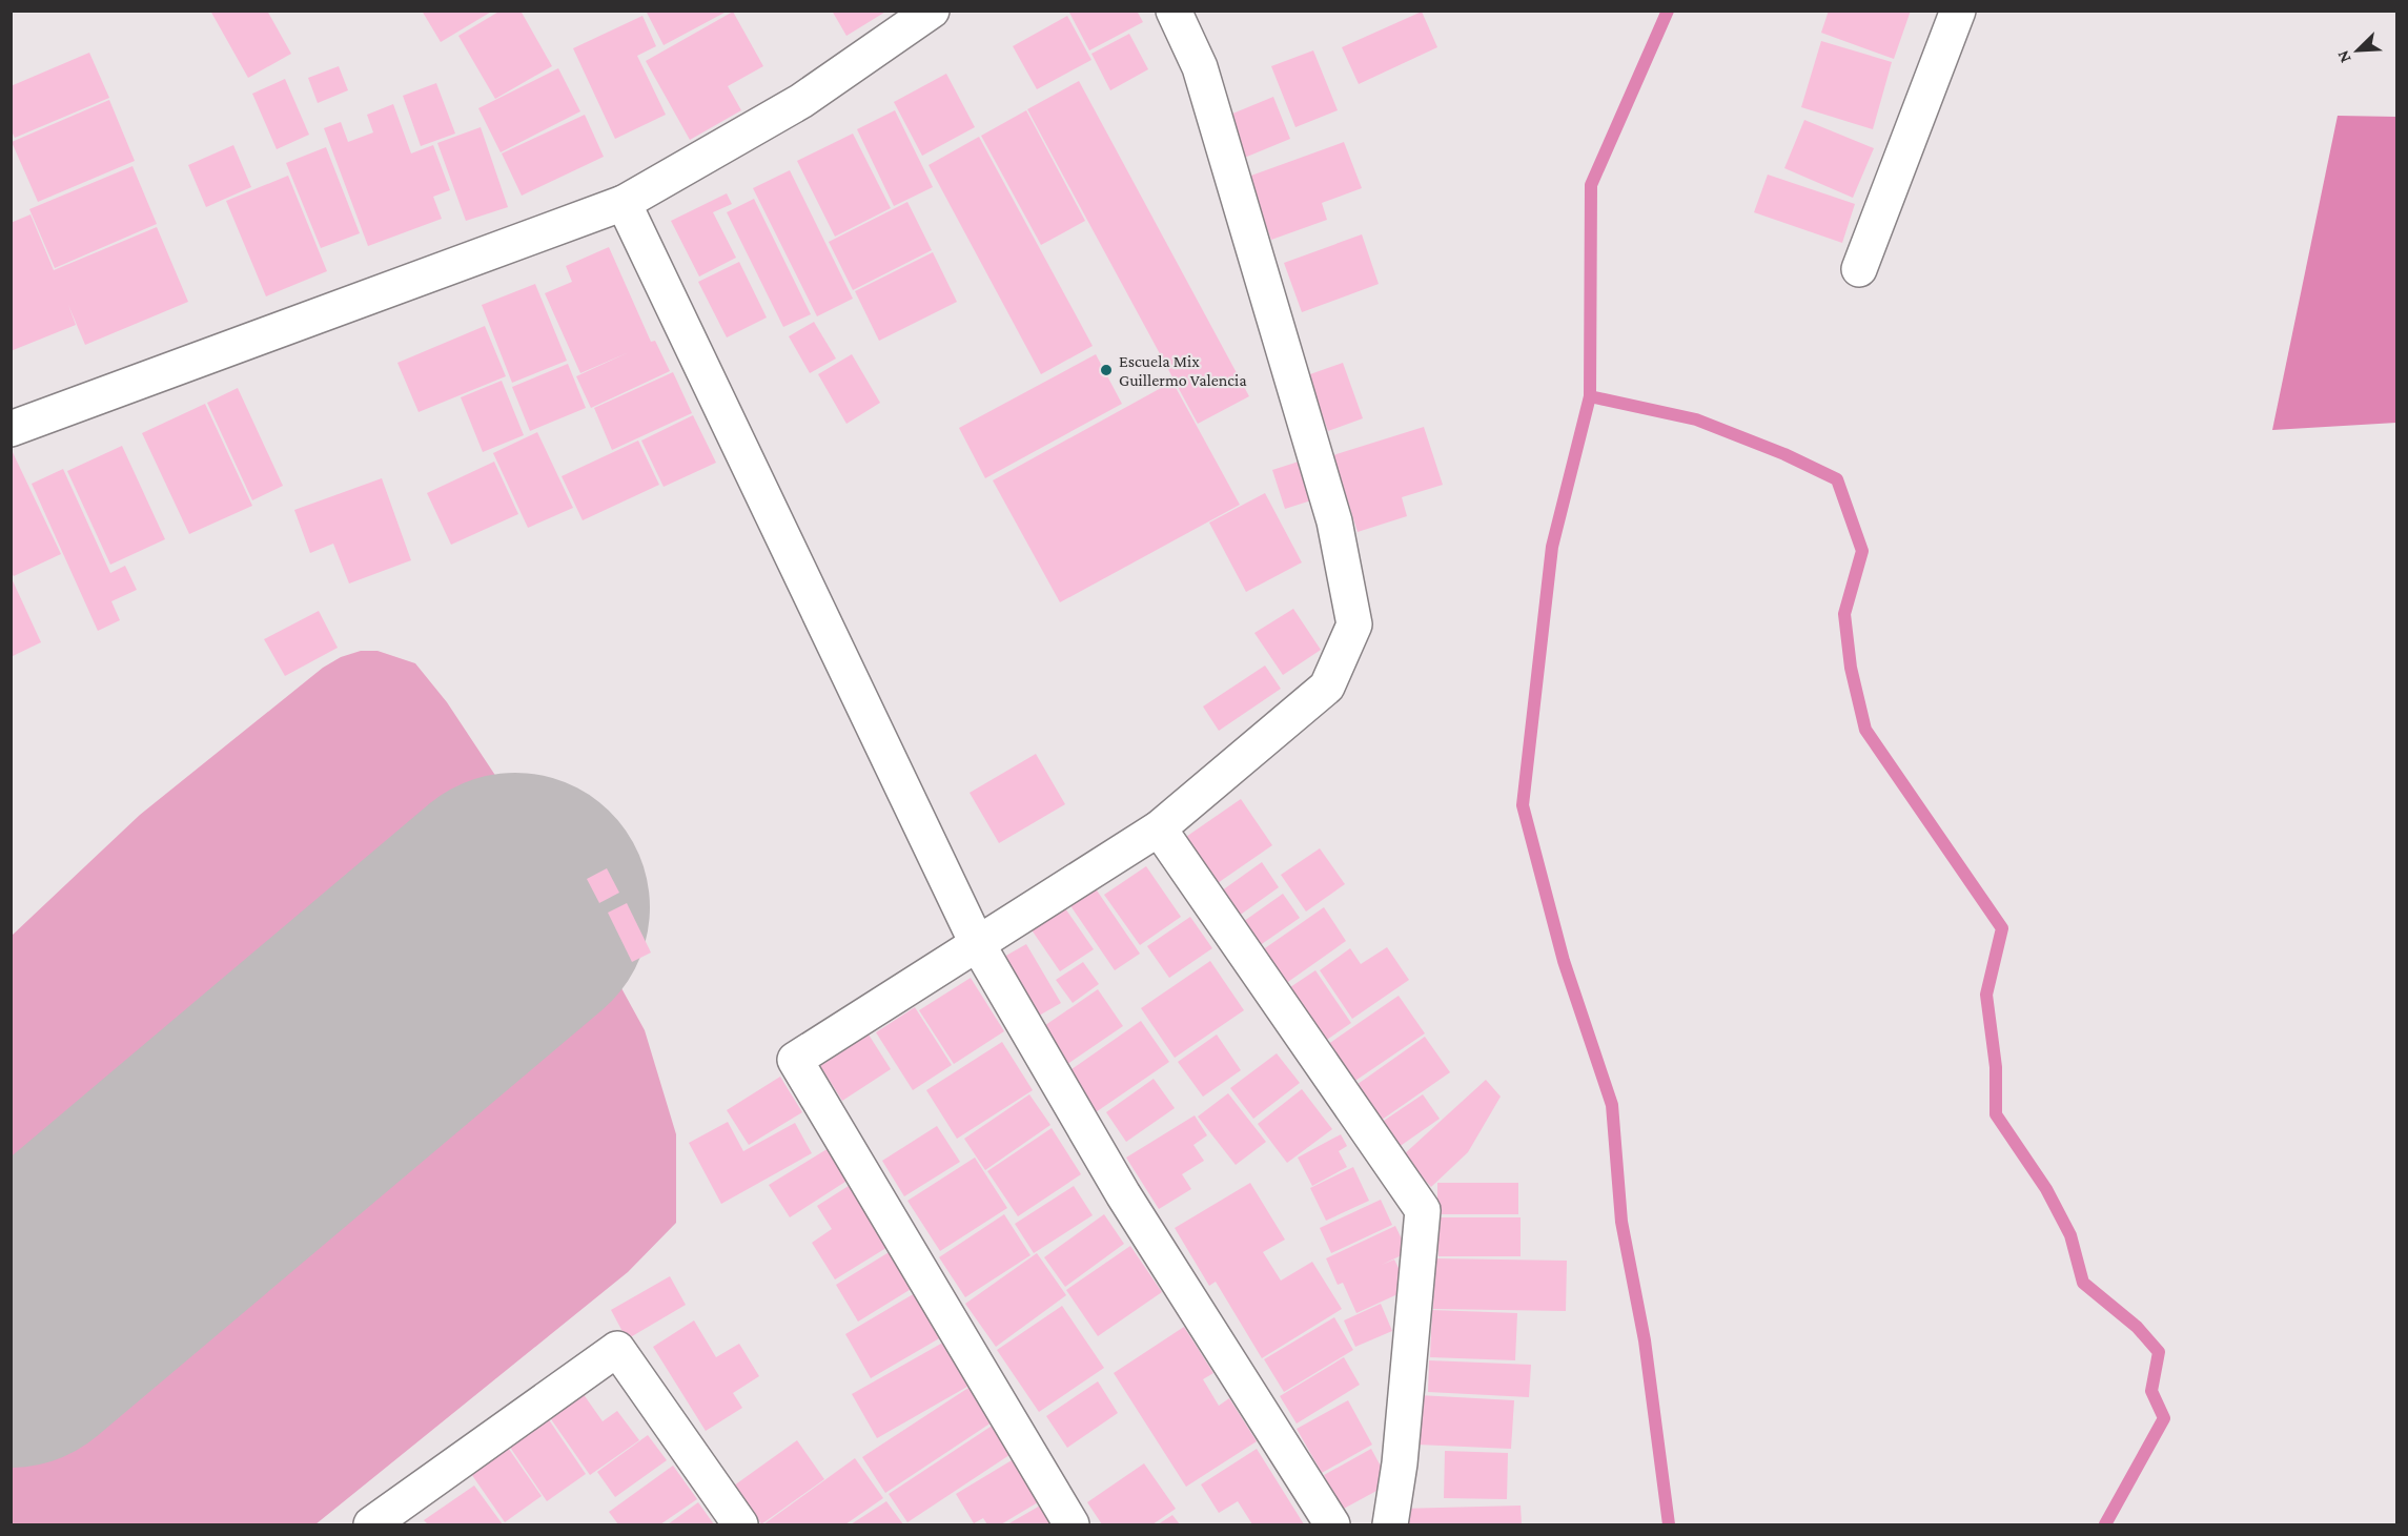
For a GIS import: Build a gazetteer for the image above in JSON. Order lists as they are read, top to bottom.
{
  "places": ["Escuela Mix Guillermo Valencia"],
  "north": "bottom left"
}
